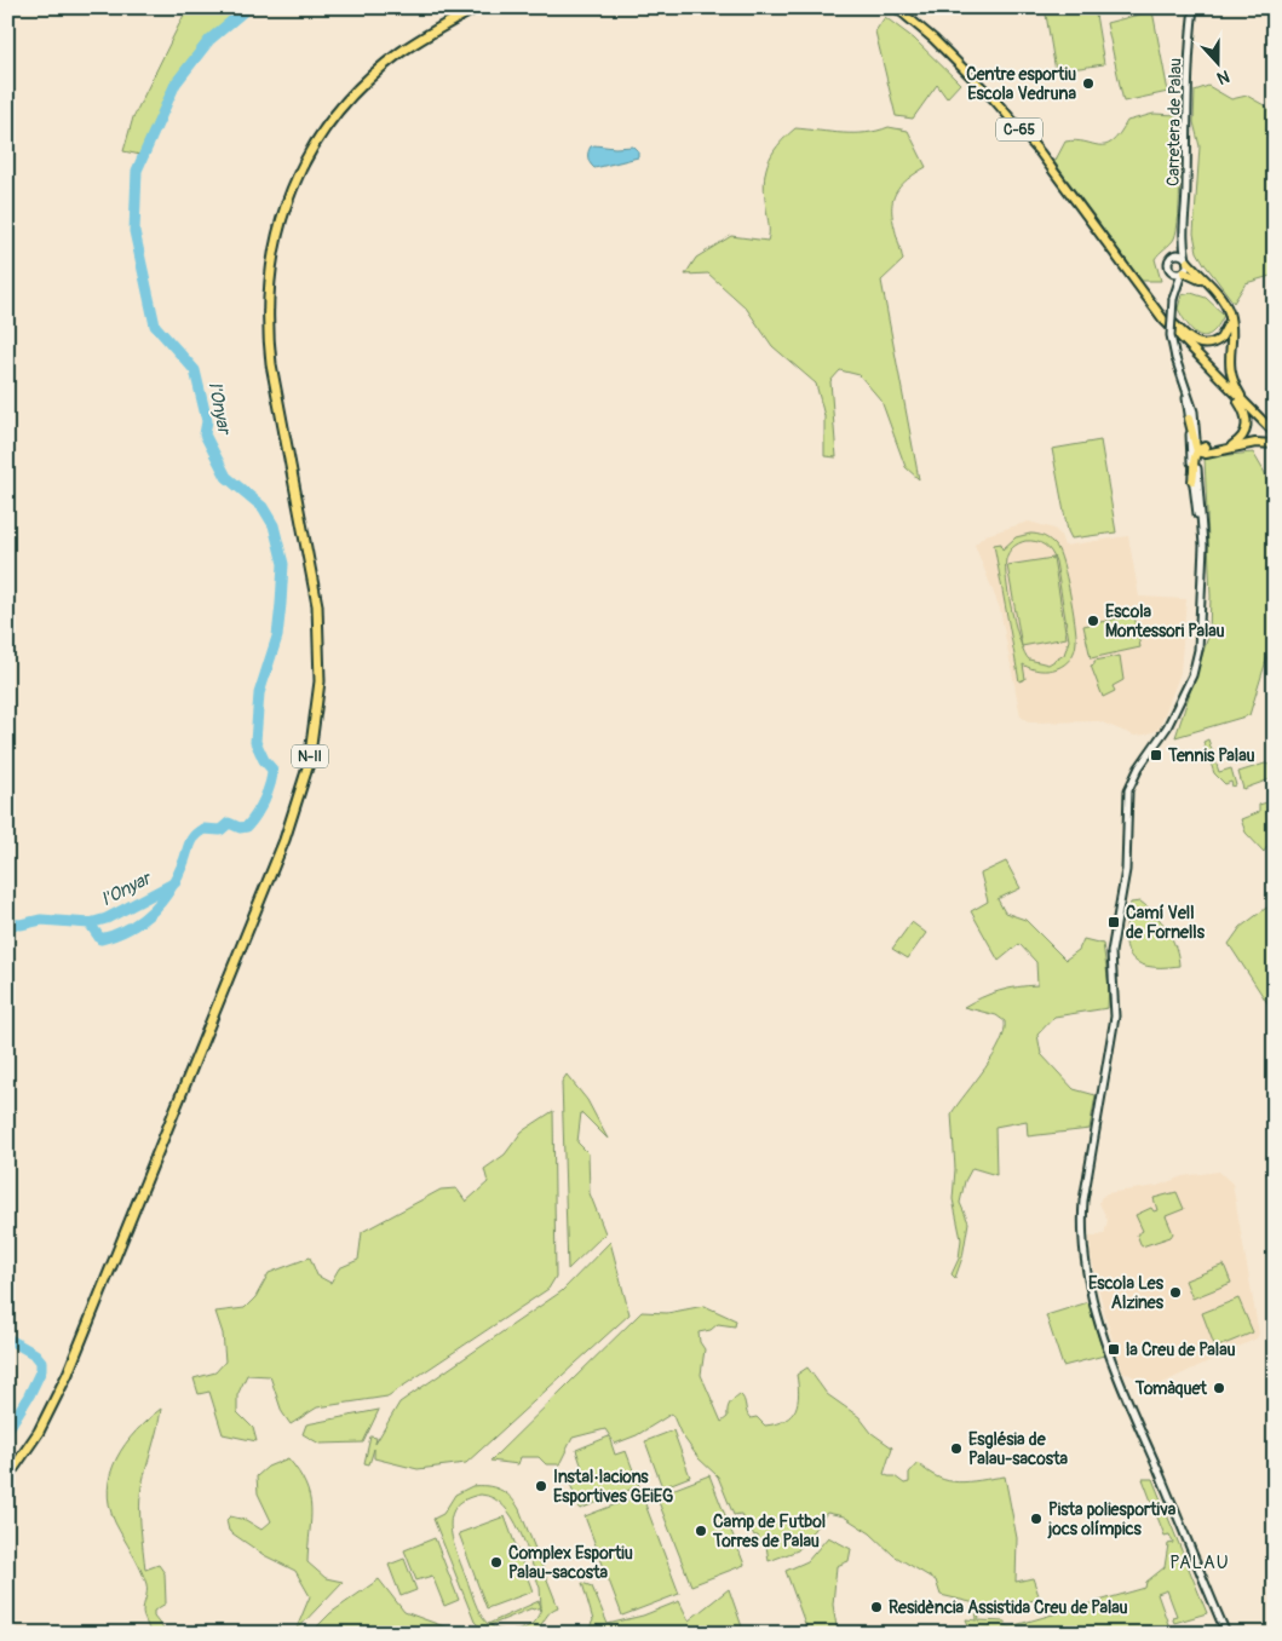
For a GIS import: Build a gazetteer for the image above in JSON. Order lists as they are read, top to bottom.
{
  "streets": {
    "highway": ["N-II"],
    "main road": ["C-65"],
    "street": ["Carretera de Palau"]
  },
  "districts": ["PALAU"],
  "water": ["l'Onyar"],
  "places": {
    "other": [
      "Centre esportiu Escola Vedruna",
      "Escola Montessori Palau",
      "Escola Les Alzines",
      "Tomàquet",
      "Església de Palau-sacosta",
      "Instal·lacions Esportives GEiEG",
      "Pista poliesportiva jocs olímpics",
      "Camp de Futbol Torres de Palau",
      "Complex Esportiu Palau-sacosta",
      "Residència Assistida Creu de Palau"
    ],
    "transit": ["Tennis Palau", "Camí Vell de Fornells", "la Creu de Palau"]
  },
  "north": "bottom"
}
